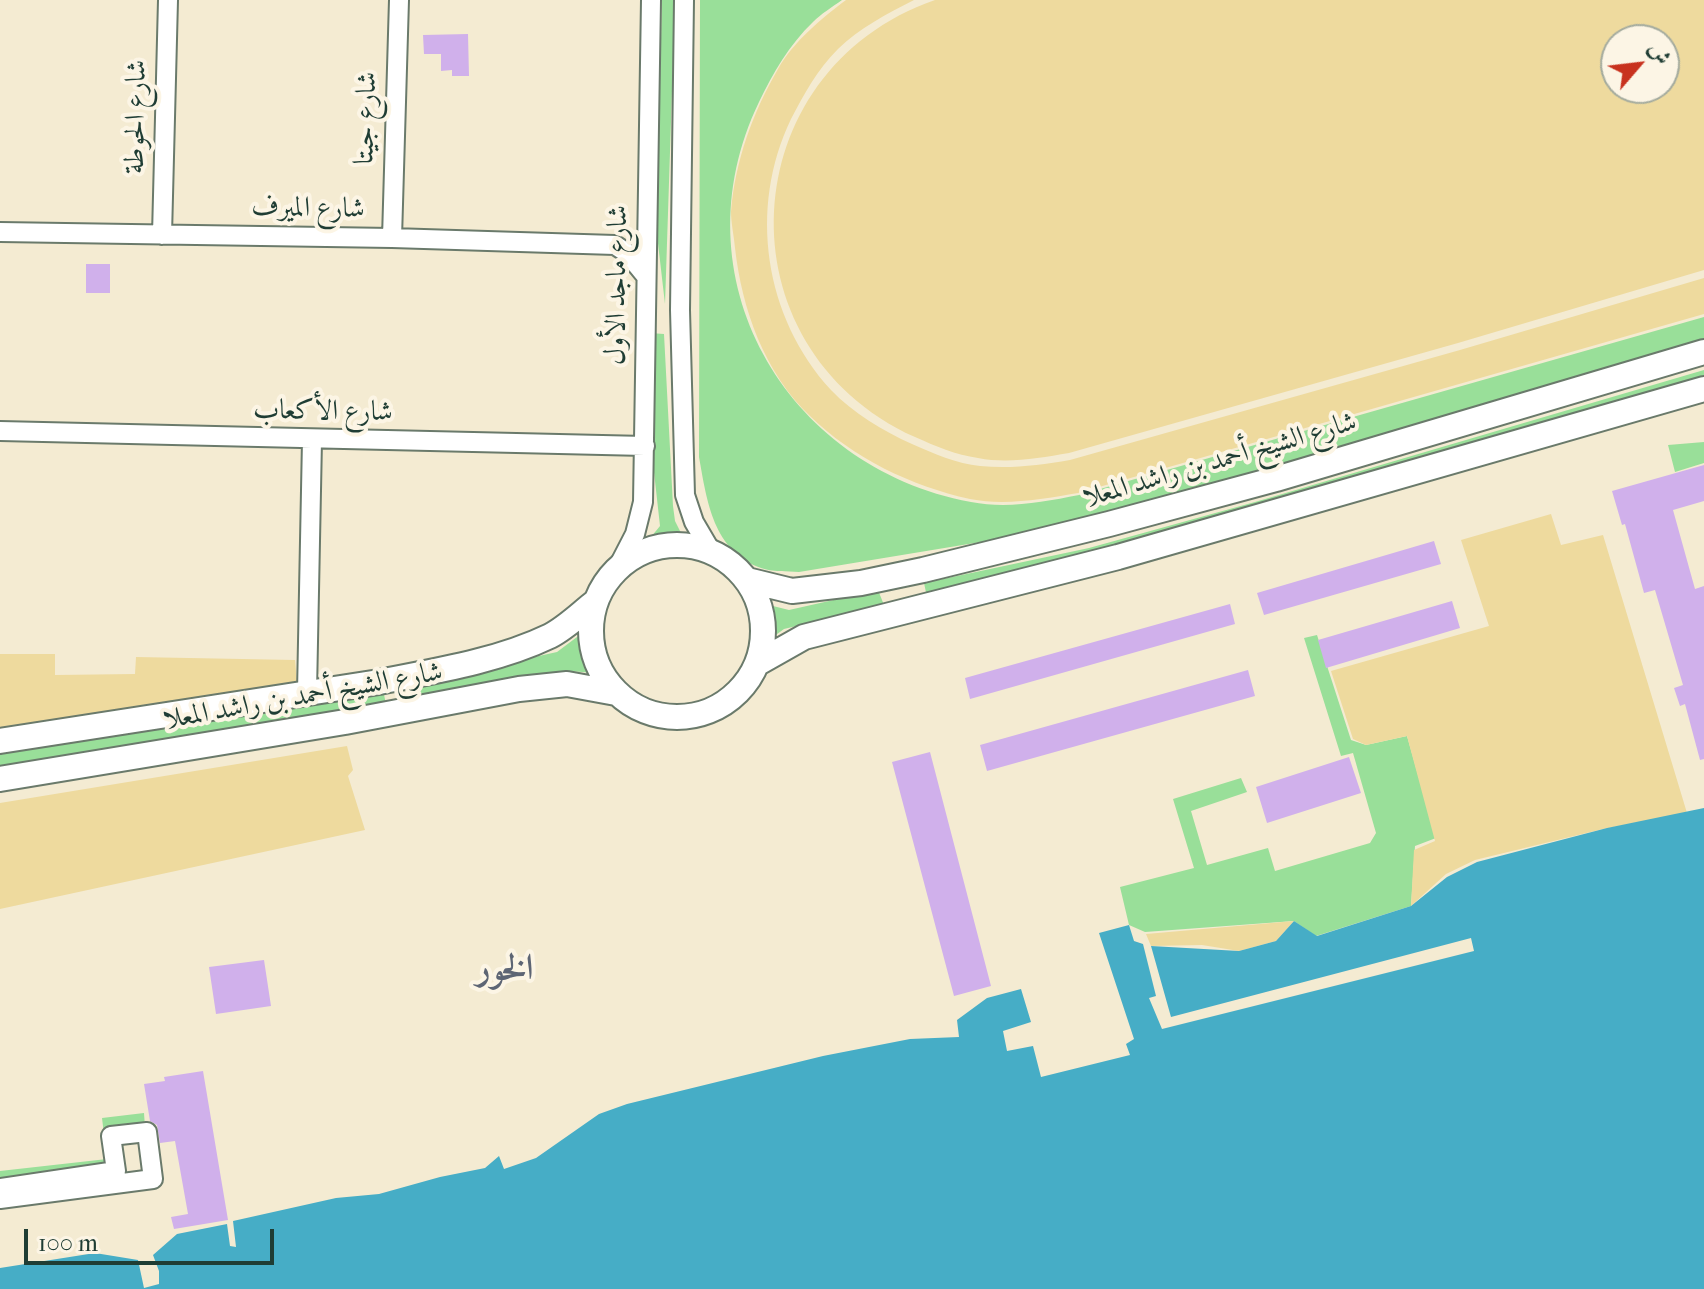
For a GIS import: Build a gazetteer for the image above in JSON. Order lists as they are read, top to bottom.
{
  "streets": {
    "main road": ["شارع الشيخ أحمد بن راشد المعلا"],
    "street": [
      "شارع الحوطة",
      "شارع جيتا",
      "شارع الميرف",
      "شارع ماجد الأول",
      "شارع الأكعاب"
    ]
  },
  "crossings": [
    ["شارع الحوطة", "شارع الميرف"],
    ["شارع جيتا", "شارع الميرف"],
    ["شارع ماجد الأول", "شارع الأكعاب"],
    ["شارع ماجد الأول", "شارع الشيخ أحمد بن راشد المعلا"]
  ],
  "districts": ["الخور"],
  "scale_bar": "100 m",
  "north": "top right"
}
